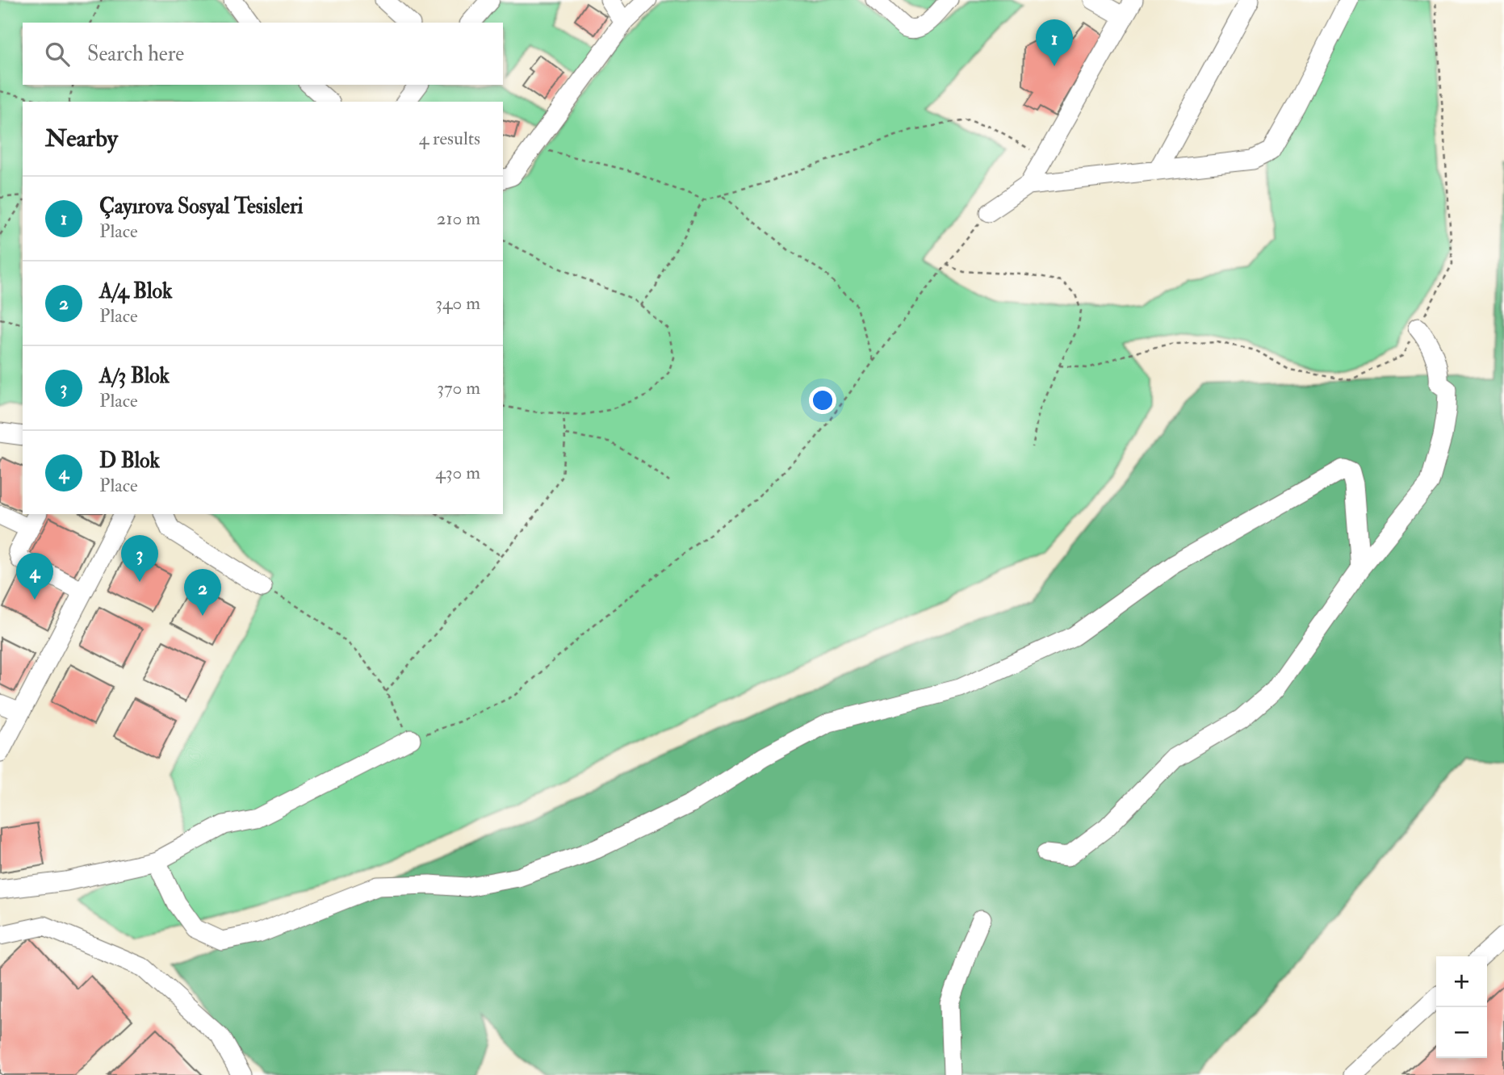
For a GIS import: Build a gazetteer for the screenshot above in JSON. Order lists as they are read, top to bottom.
{
  "page": {
    "pins": [
      "1",
      "3",
      "4",
      "2"
    ],
    "search": "Search here",
    "heading": ["Nearby", "4 results"],
    "list": [
      {
        "mark": "1",
        "name": "Çayırova Sosyal Tesisleri",
        "note": "Place",
        "value": "210 m"
      },
      {
        "mark": "2",
        "name": "A/4 Blok",
        "note": "Place",
        "value": "340 m"
      },
      {
        "mark": "3",
        "name": "A/3 Blok",
        "note": "Place",
        "value": "370 m"
      },
      {
        "mark": "4",
        "name": "D Blok",
        "note": "Place",
        "value": "430 m"
      }
    ],
    "map_buttons": ["+", "−"]
  }
}
